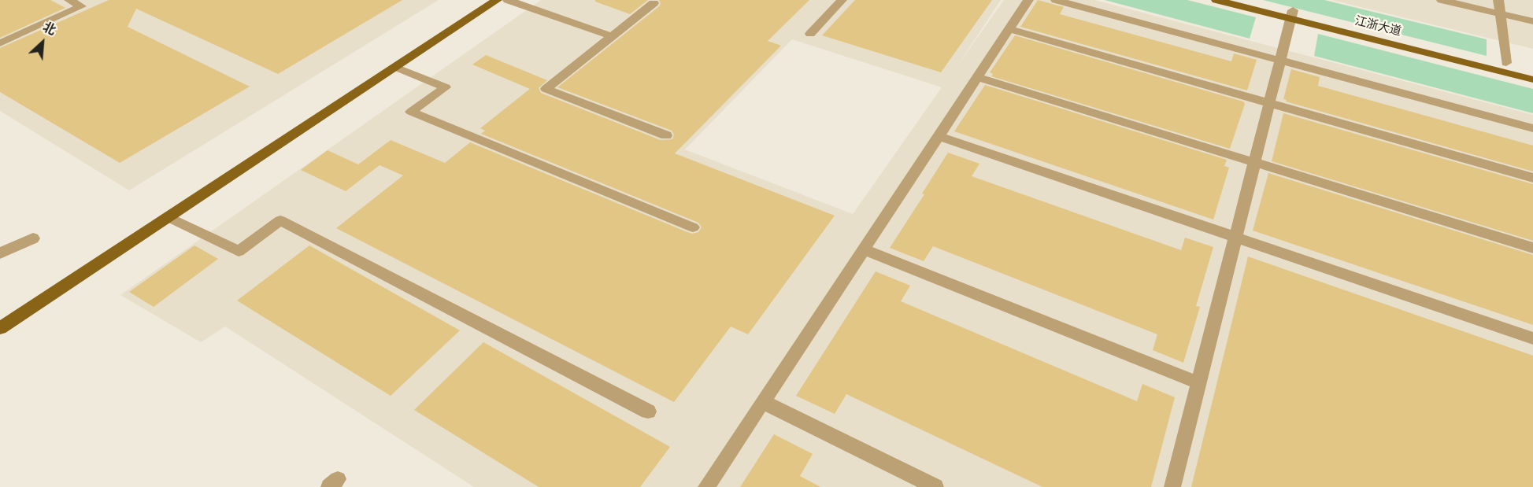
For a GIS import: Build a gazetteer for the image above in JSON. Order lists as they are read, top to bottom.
{
  "streets": {
    "main road": ["江浙大道"]
  },
  "north": "top right"
}
